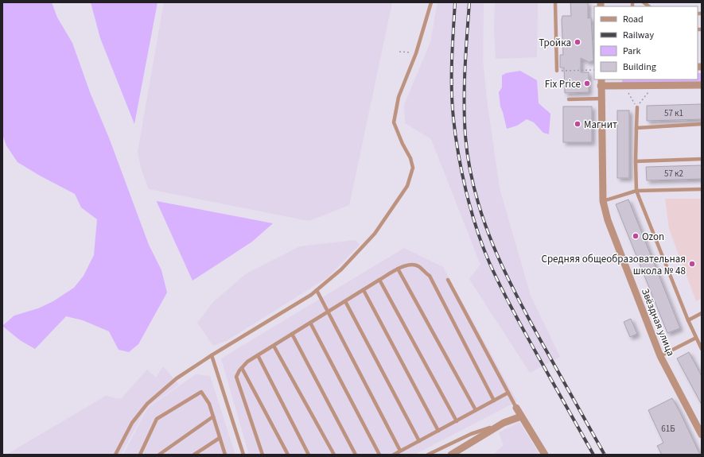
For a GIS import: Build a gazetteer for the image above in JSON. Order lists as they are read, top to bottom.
{
  "streets": {
    "street": ["Звёздная улица"]
  },
  "places": [
    "Тройка",
    "Fix Price",
    "Магнит",
    "Ozon",
    "Средняя общеобразовательная школа № 48"
  ],
  "house_numbers": ["57 к1", "57 к2", "61Б"],
  "legend": [
    "Road",
    "Railway",
    "Park",
    "Building"
  ]
}
